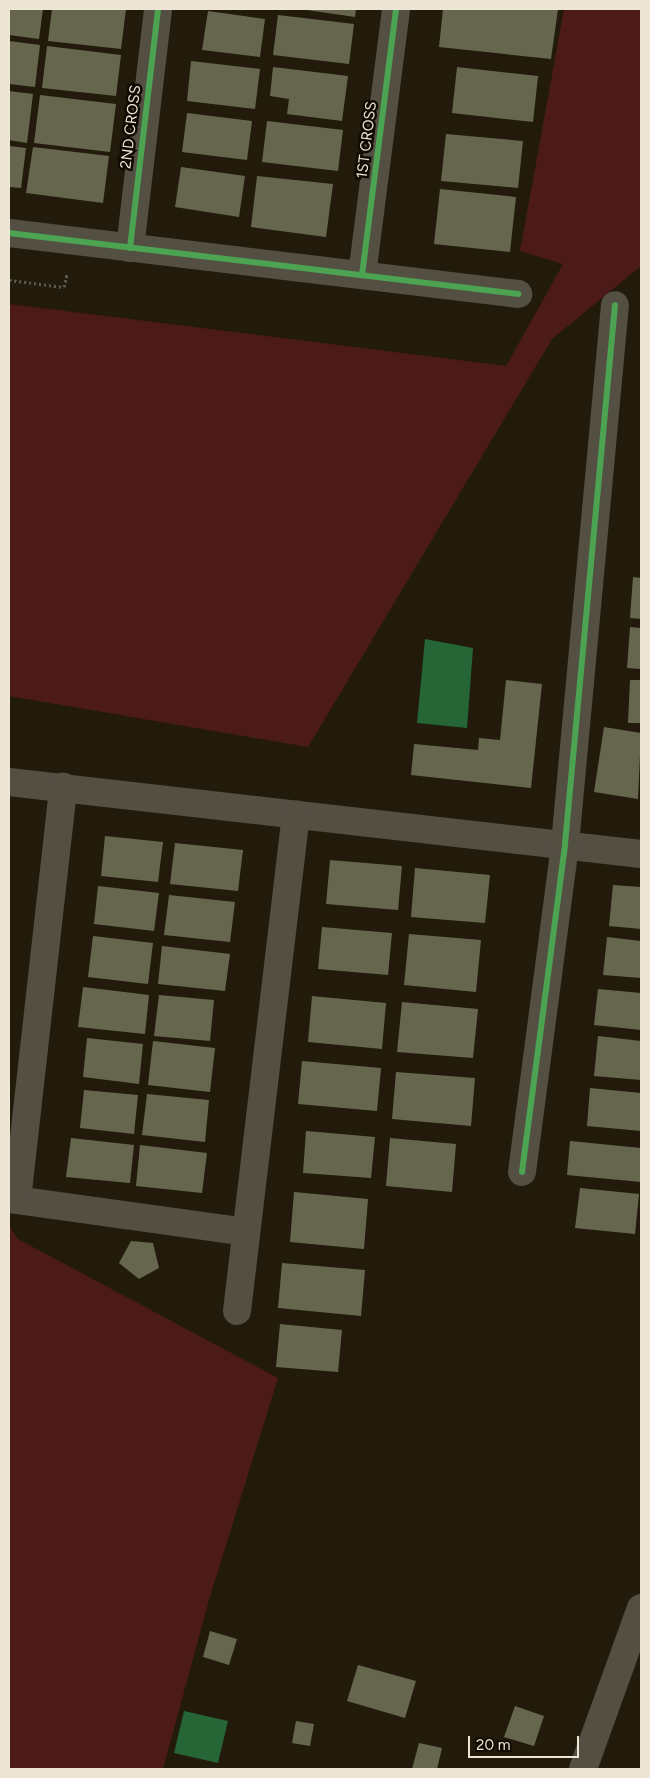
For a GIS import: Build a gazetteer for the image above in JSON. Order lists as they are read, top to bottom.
{
  "streets": {
    "street": ["2ND CROSS", "1ST CROSS"]
  },
  "scale_bar": "20 m"
}
